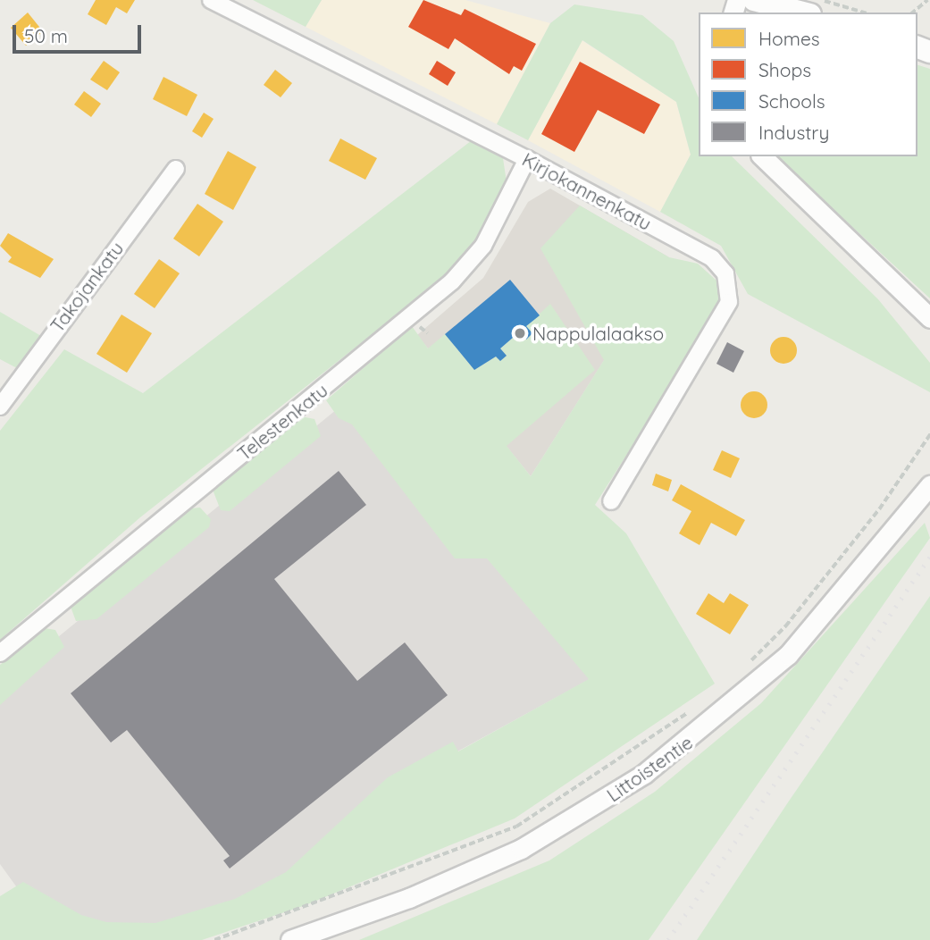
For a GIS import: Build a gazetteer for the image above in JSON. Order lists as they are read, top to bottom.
{
  "streets": {
    "street": [
      "Kirjokannenkatu",
      "Takojankatu",
      "Telestenkatu",
      "Littoistentie"
    ]
  },
  "crossings": [
    ["Kirjokannenkatu", "Telestenkatu"]
  ],
  "places": ["Nappulalaakso"],
  "legend": [
    "Homes",
    "Shops",
    "Schools",
    "Industry"
  ],
  "scale_bar": "50 m"
}
